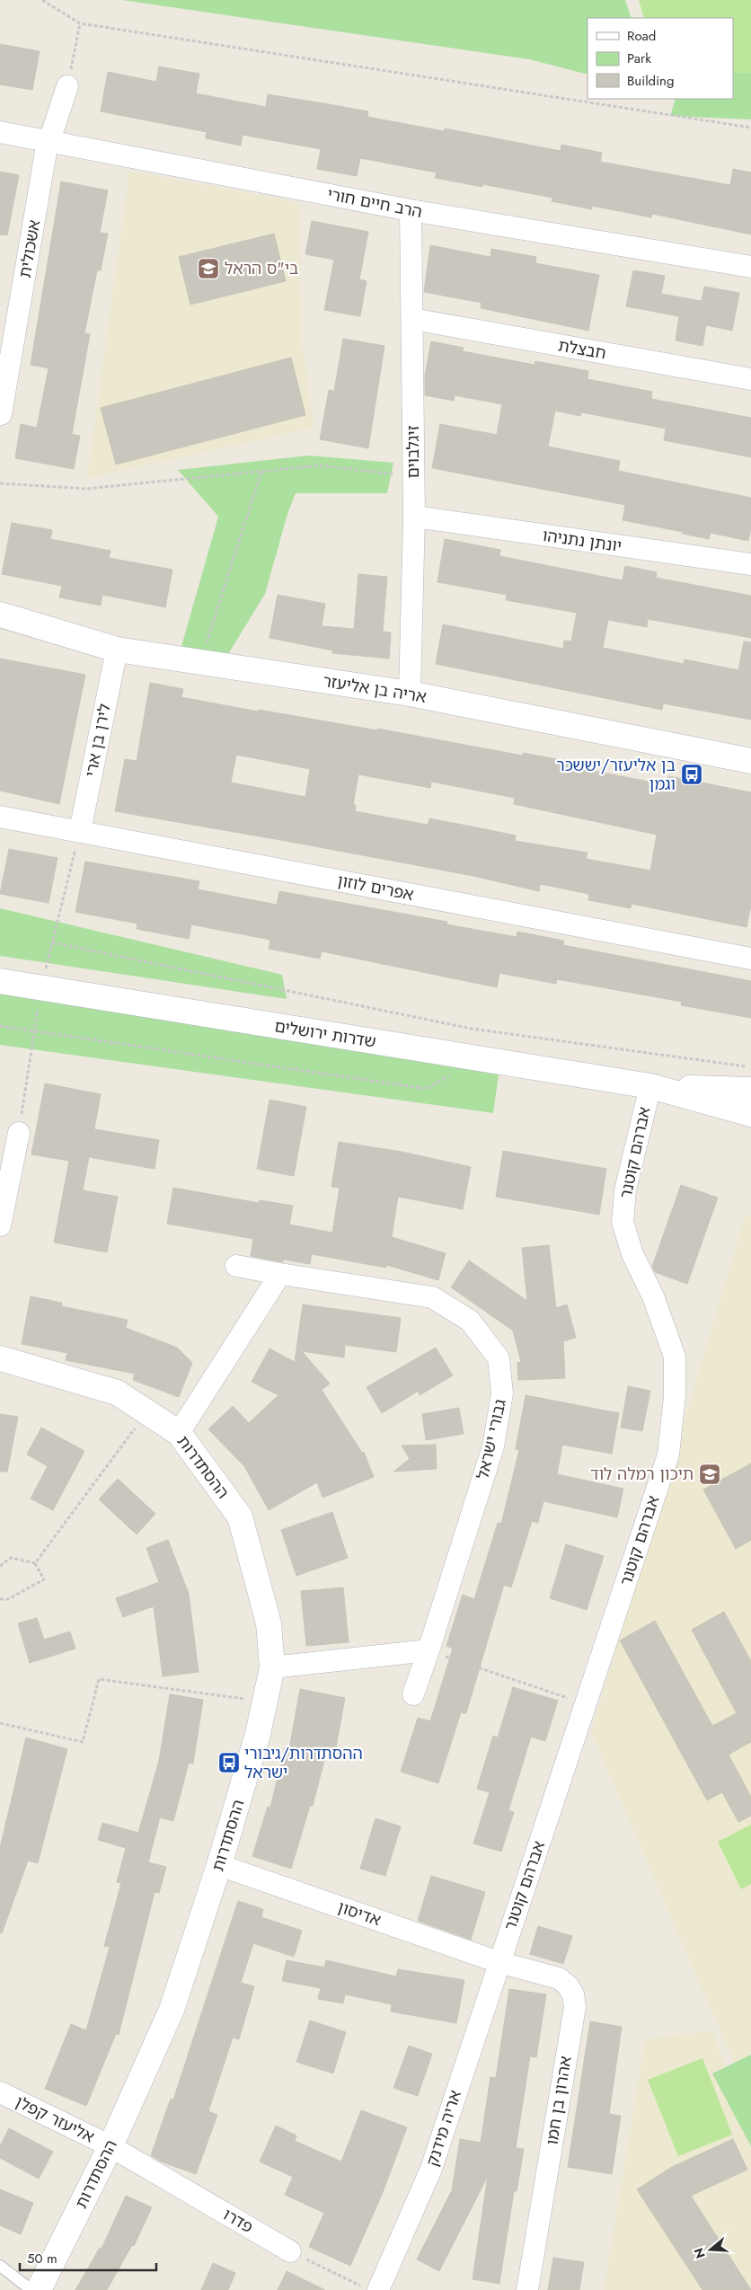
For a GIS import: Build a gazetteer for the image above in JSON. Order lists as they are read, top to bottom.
{
  "streets": {
    "street": [
      "הרב חיים חורי",
      "אשכולית",
      "חבצלת",
      "זיגלבוים",
      "יונתן נתניהו",
      "אריה בן אליעזר",
      "לירן בן ארי",
      "אפרים לוזון",
      "שדרות ירושלים",
      "אברהם קוטנר",
      "גבורי ישראל",
      "ההסתדרות",
      "אדיסון",
      "אהרון בן חמו",
      "אליעזר קפלן",
      "אריה מידנק",
      "פדרו"
    ]
  },
  "crossings": [
    ["הרב חיים חורי", "אשכולית"],
    ["הרב חיים חורי", "זיגלבוים"],
    ["חבצלת", "זיגלבוים"],
    ["זיגלבוים", "יונתן נתניהו"],
    ["זיגלבוים", "אריה בן אליעזר"],
    ["אריה בן אליעזר", "לירן בן ארי"],
    ["לירן בן ארי", "אפרים לוזון"],
    ["שדרות ירושלים", "אברהם קוטנר"],
    ["אברהם קוטנר", "אדיסון"],
    ["אברהם קוטנר", "אהרון בן חמו"],
    ["אברהם קוטנר", "אריה מידנק"],
    ["ההסתדרות", "אדיסון"],
    ["ההסתדרות", "אליעזר קפלן"],
    ["ההסתדרות", "פדרו"],
    ["אדיסון", "אהרון בן חמו"],
    ["אדיסון", "אריה מידנק"],
    ["אהרון בן חמו", "אריה מידנק"],
    ["אליעזר קפלן", "פדרו"]
  ],
  "places": {
    "school or university": ["בי\"ס הראל", "תיכון רמלה לוד"],
    "bus stop": ["בן אליעזר/יששכר וגמן", "ההסתדרות/גיבורי ישראל"]
  },
  "legend": ["Road", "Park", "Building"],
  "scale_bar": "50 m",
  "north": "left"
}
